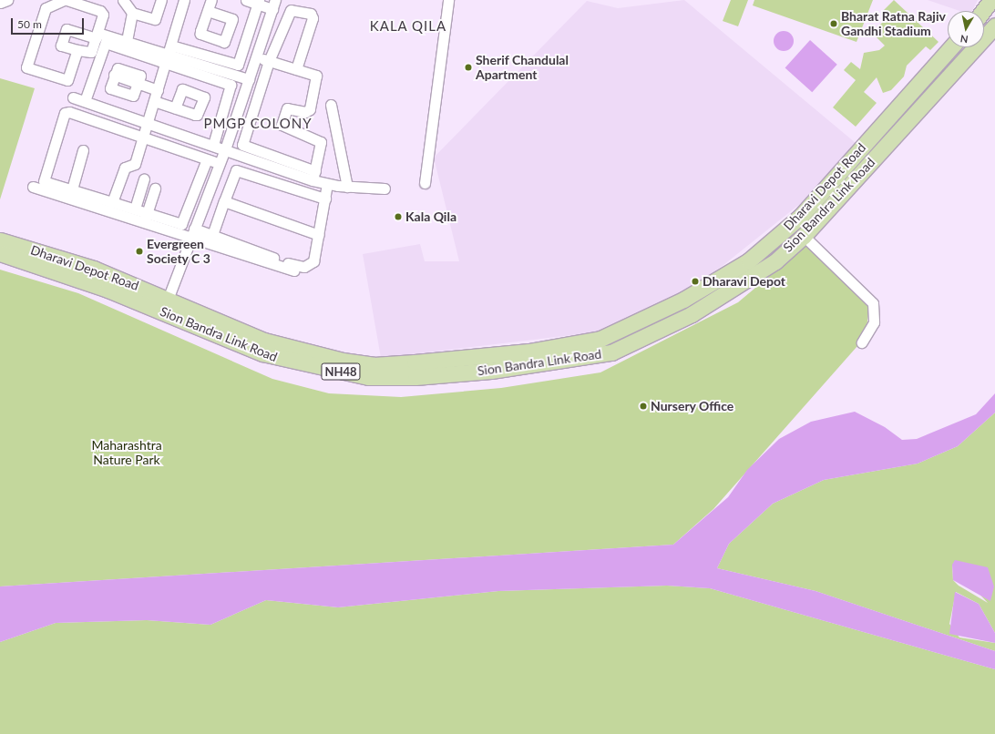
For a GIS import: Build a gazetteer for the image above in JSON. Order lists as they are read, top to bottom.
{
  "streets": {
    "main road": ["Dharavi Depot Road", "Sion Bandra Link Road", "NH48"]
  },
  "crossings": [
    ["Dharavi Depot Road", "Sion Bandra Link Road"]
  ],
  "districts": ["KALA QILA", "PMGP COLONY"],
  "parks": ["Maharashtra Nature Park"],
  "places": [
    "Bharat Ratna Rajiv Gandhi Stadium",
    "Sherif Chandulal Apartment",
    "Kala Qila",
    "Evergreen Society C 3",
    "Dharavi Depot",
    "Nursery Office"
  ],
  "scale_bar": "50 m",
  "north": "bottom"
}
